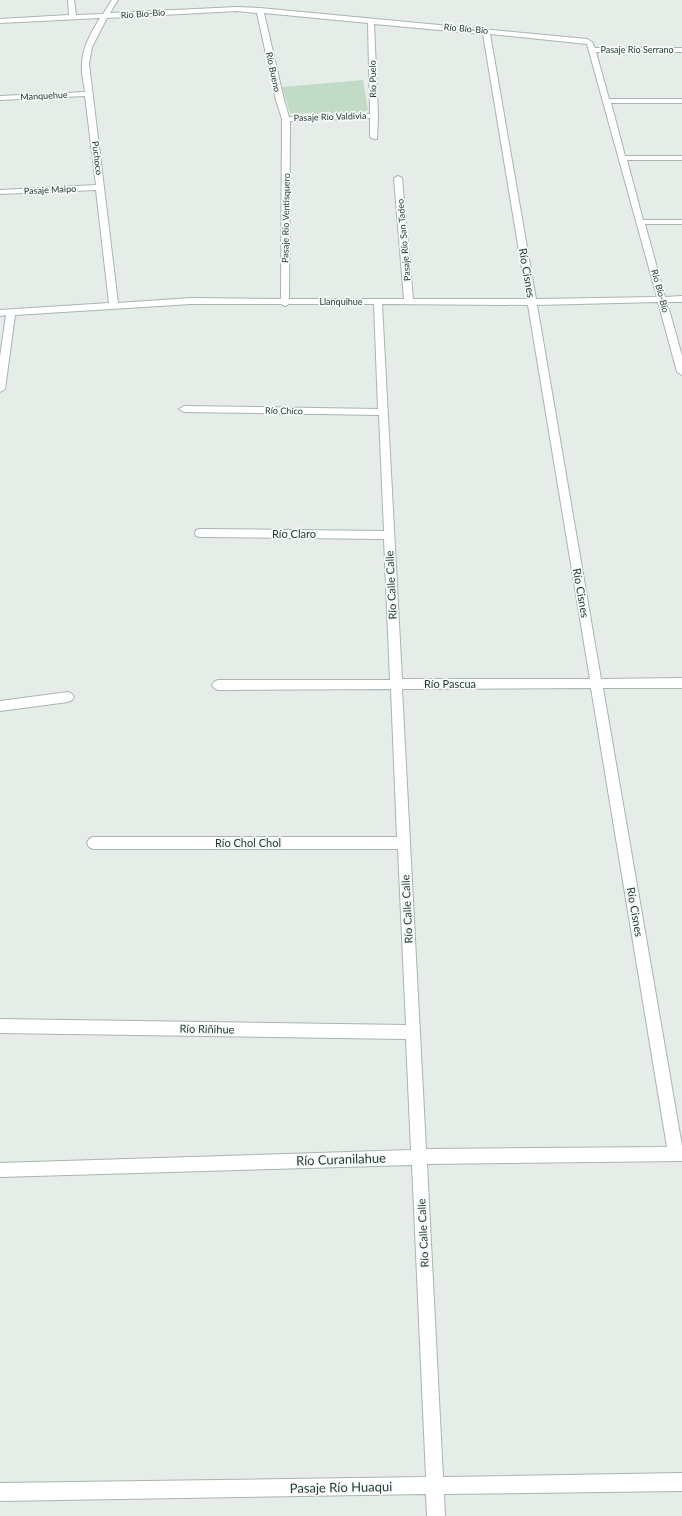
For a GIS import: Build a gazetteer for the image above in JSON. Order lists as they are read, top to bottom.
{
  "streets": {
    "street": [
      "Río Bío-Bío",
      "Pasaje Río Serrano",
      "Río Bueno",
      "Río Puelo",
      "Manquehue",
      "Pasaje Río Valdivia",
      "Puchoco",
      "Pasaje Maipo",
      "Pasaje Río Ventisquero",
      "Pasaje Río San Tadeo",
      "Río Cisnes",
      "Llanquihue",
      "Río Chico",
      "Río Claro",
      "Río Calle Calle",
      "Río Pascua",
      "Río Chol Chol",
      "Río Riñihue",
      "Río Curanilahue",
      "Pasaje Río Huaqui"
    ]
  },
  "crossings": [
    ["Río Bío-Bío", "Pasaje Río Serrano"],
    ["Río Bío-Bío", "Río Bueno"],
    ["Río Bío-Bío", "Río Puelo"],
    ["Río Bío-Bío", "Puchoco"],
    ["Río Bío-Bío", "Río Cisnes"],
    ["Río Bío-Bío", "Llanquihue"],
    ["Río Bueno", "Pasaje Río Valdivia"],
    ["Río Bueno", "Pasaje Río Ventisquero"],
    ["Río Puelo", "Pasaje Río Valdivia"],
    ["Manquehue", "Puchoco"],
    ["Puchoco", "Pasaje Maipo"],
    ["Puchoco", "Llanquihue"],
    ["Pasaje Río Ventisquero", "Llanquihue"],
    ["Pasaje Río San Tadeo", "Llanquihue"],
    ["Río Cisnes", "Llanquihue"],
    ["Río Cisnes", "Río Pascua"],
    ["Río Cisnes", "Río Curanilahue"],
    ["Llanquihue", "Río Calle Calle"],
    ["Río Chico", "Río Calle Calle"],
    ["Río Claro", "Río Calle Calle"],
    ["Río Calle Calle", "Río Pascua"],
    ["Río Calle Calle", "Río Chol Chol"],
    ["Río Calle Calle", "Río Riñihue"],
    ["Río Calle Calle", "Río Curanilahue"],
    ["Río Calle Calle", "Pasaje Río Huaqui"]
  ]
}
